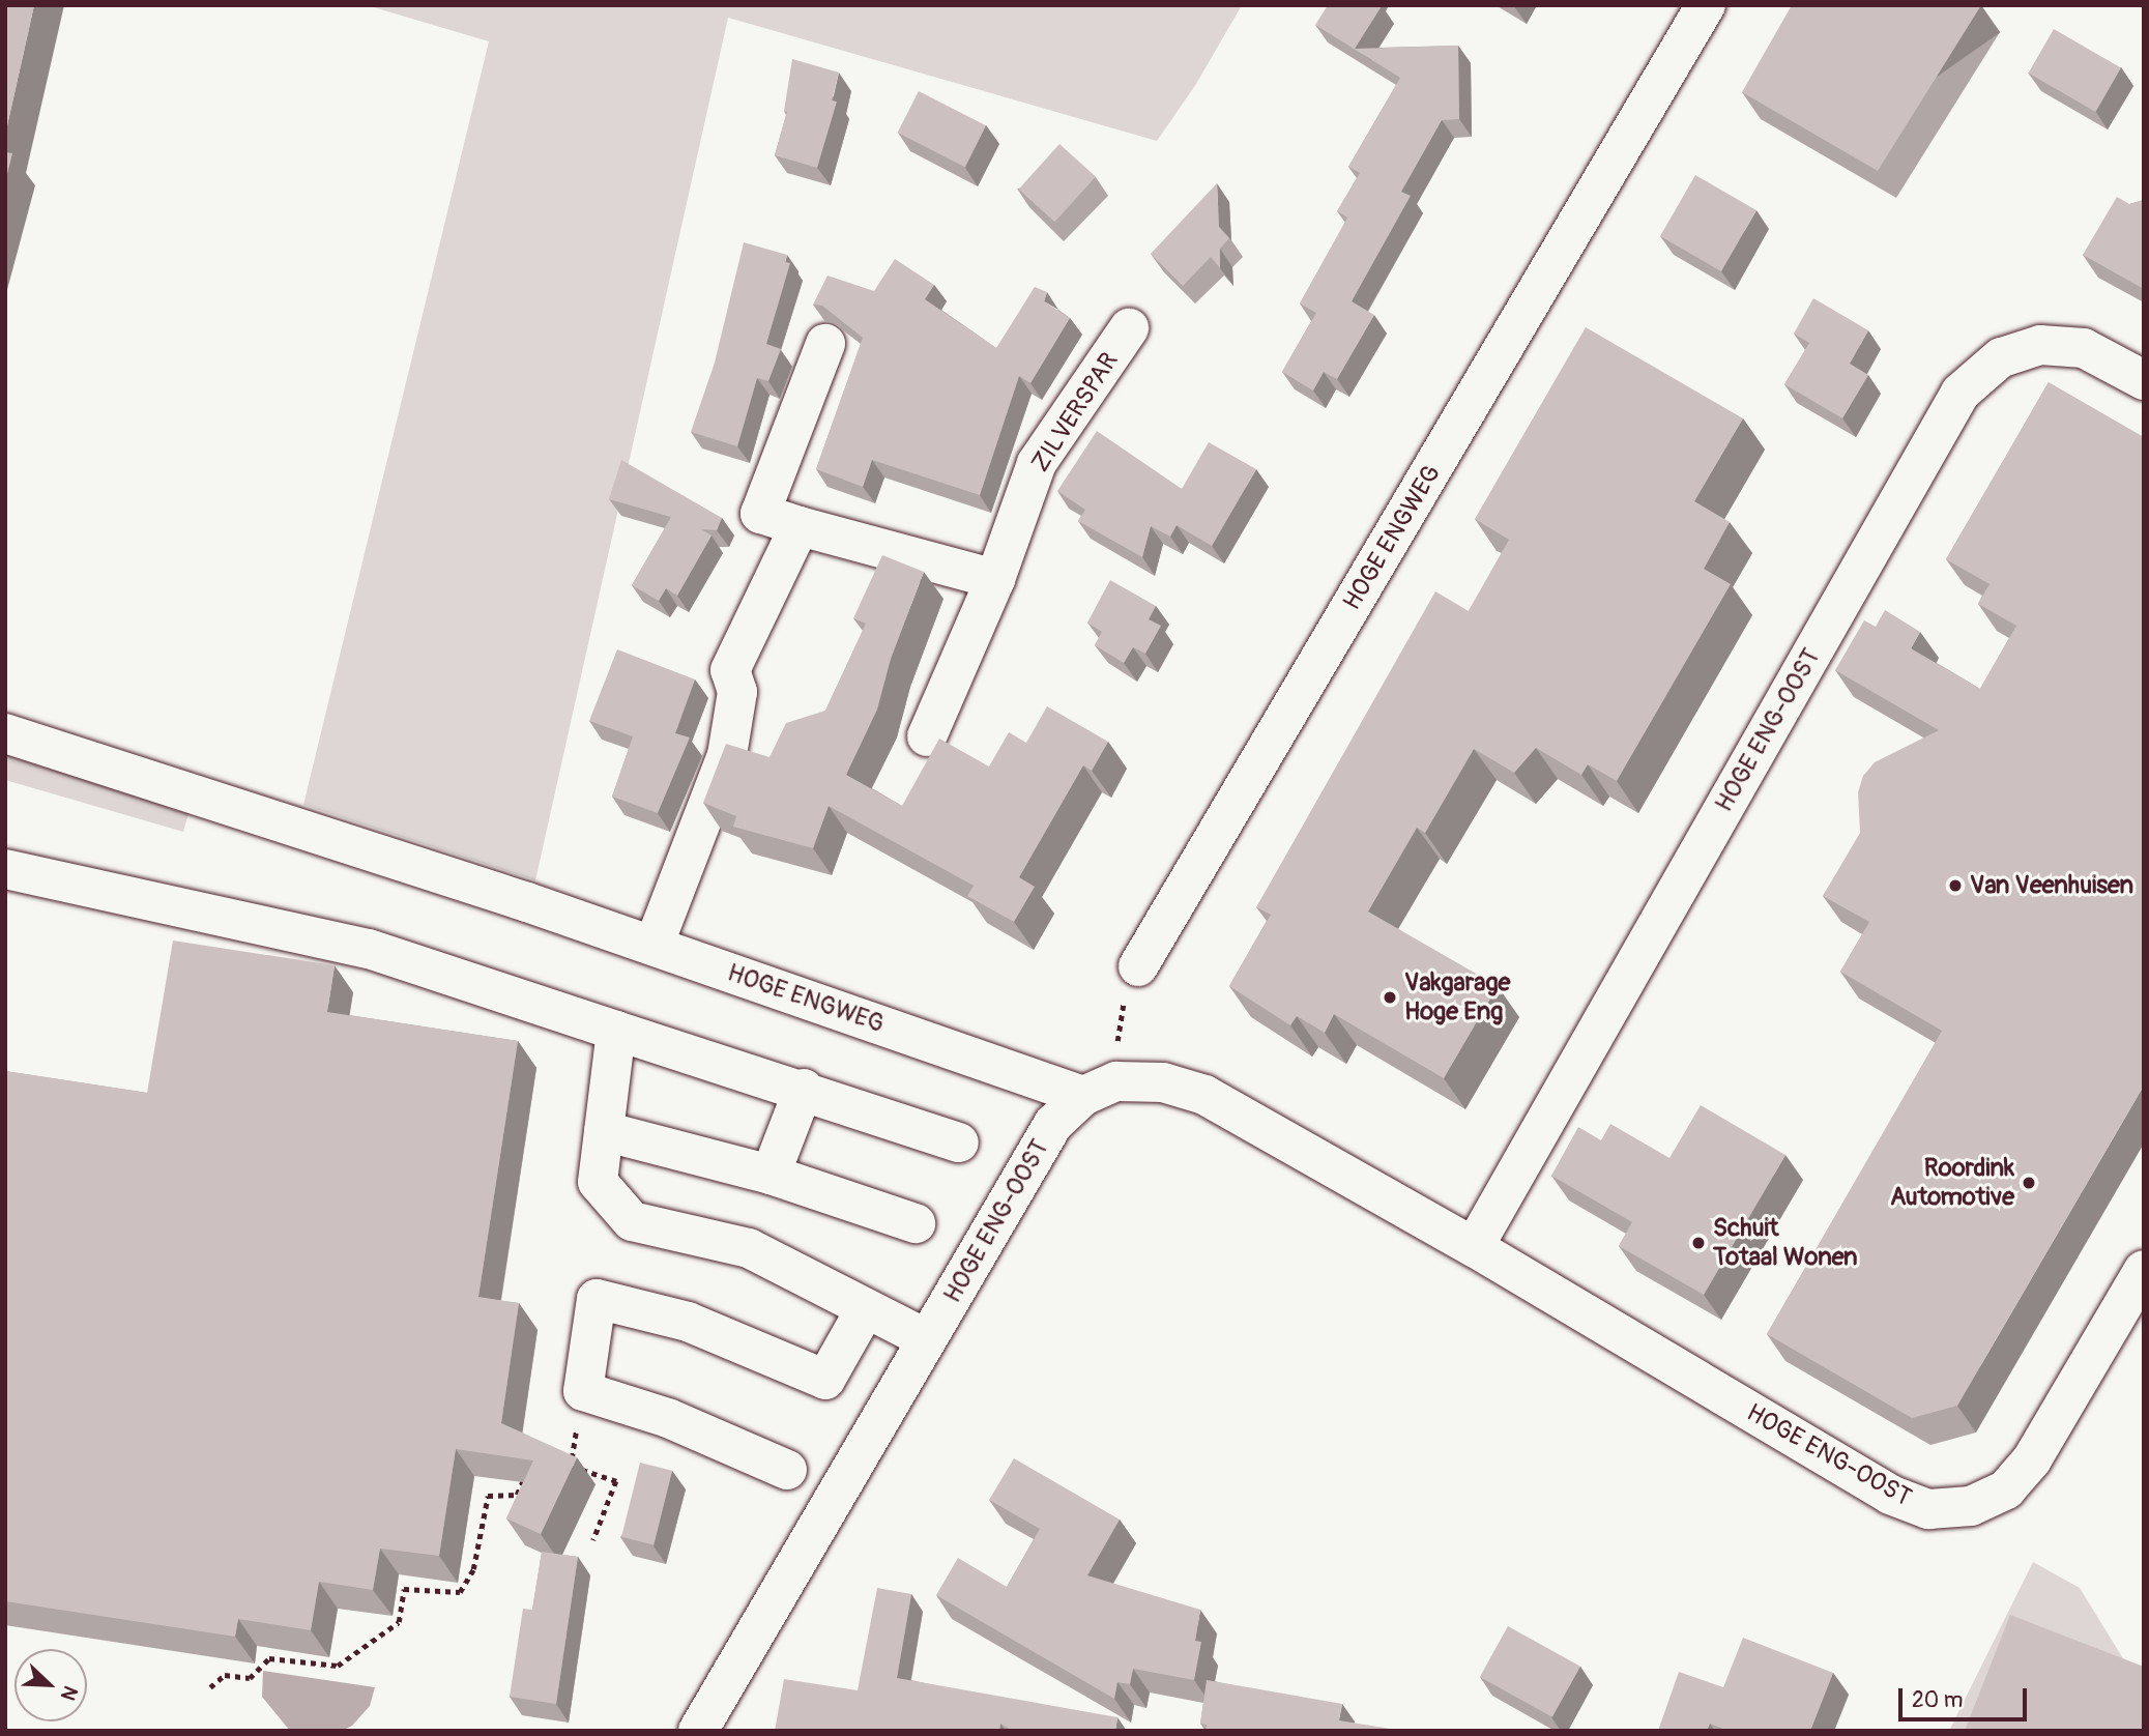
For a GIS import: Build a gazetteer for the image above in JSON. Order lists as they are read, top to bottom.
{
  "streets": {
    "street": ["ZILVERSPAR", "HOGE ENGWEG", "HOGE ENG-OOST"]
  },
  "crossings": [
    ["HOGE ENGWEG", "HOGE ENG-OOST"]
  ],
  "places": [
    "Van Veenhuisen",
    "Vakgarage Hoge Eng",
    "Roordink Automotive",
    "Schuit Totaal Wonen"
  ],
  "scale_bar": "20 m",
  "north": "bottom right"
}
